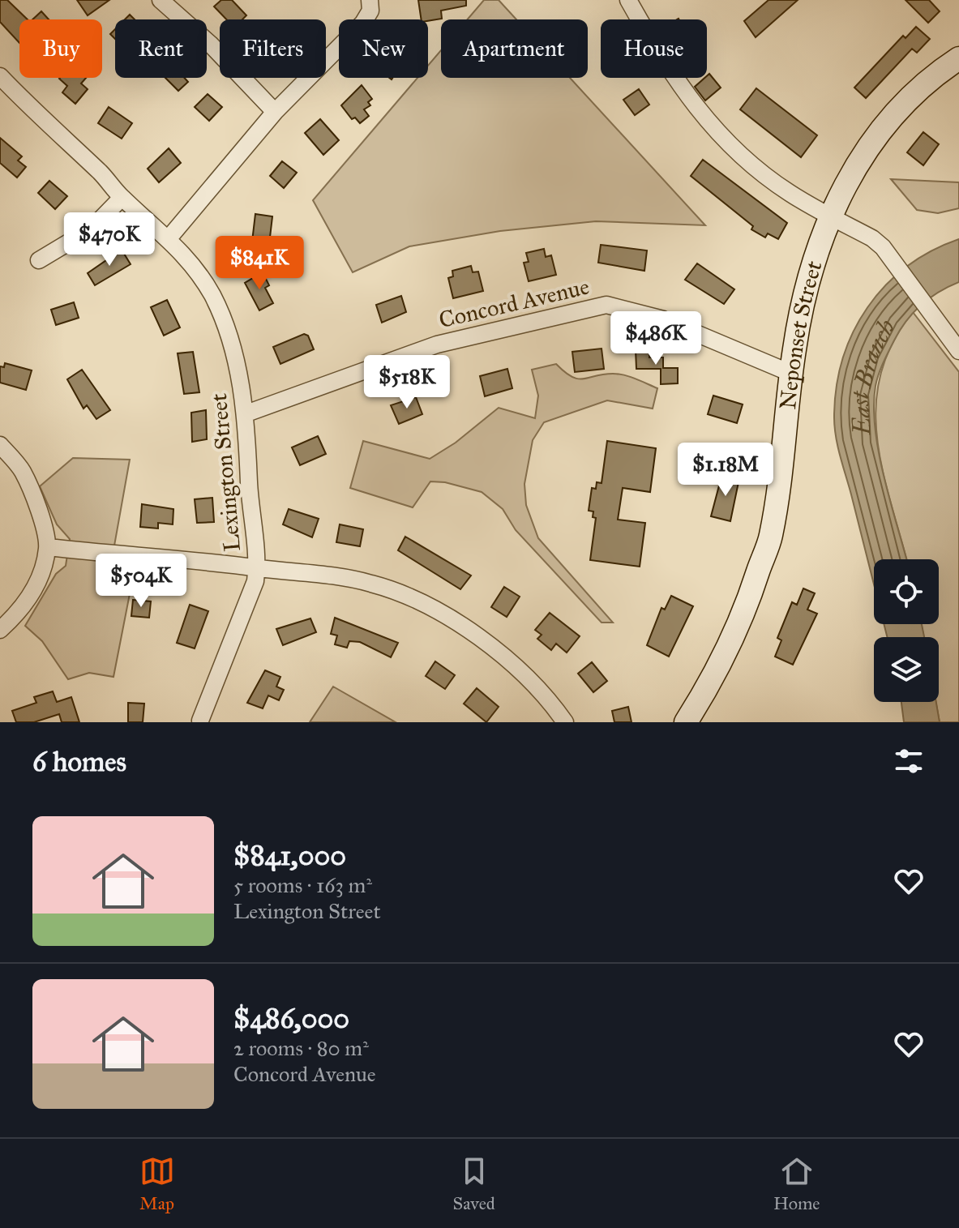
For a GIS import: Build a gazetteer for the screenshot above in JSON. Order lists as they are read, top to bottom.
{
  "streets": {
    "main road": ["Neponset Street"],
    "street": ["Concord Avenue", "Lexington Street"]
  },
  "crossings": [
    ["Concord Avenue", "Neponset Street"],
    ["Concord Avenue", "Lexington Street"]
  ],
  "water": ["East Branch"],
  "page": {
    "chip": [
      "Buy",
      "Rent",
      "Filters",
      "New",
      "Apartment",
      "House"
    ],
    "price": [
      "$470K",
      "$841K",
      "$486K",
      "$518K",
      "$1.18M",
      "$504K"
    ],
    "heading": "6 homes",
    "list": [
      {
        "name": "$841,000",
        "note": "5 rooms · 163 m² · Lexington Street"
      },
      {
        "name": "$486,000",
        "note": "2 rooms · 80 m² · Concord Avenue"
      }
    ],
    "tabs": ["Map", "Saved", "Home"]
  }
}
